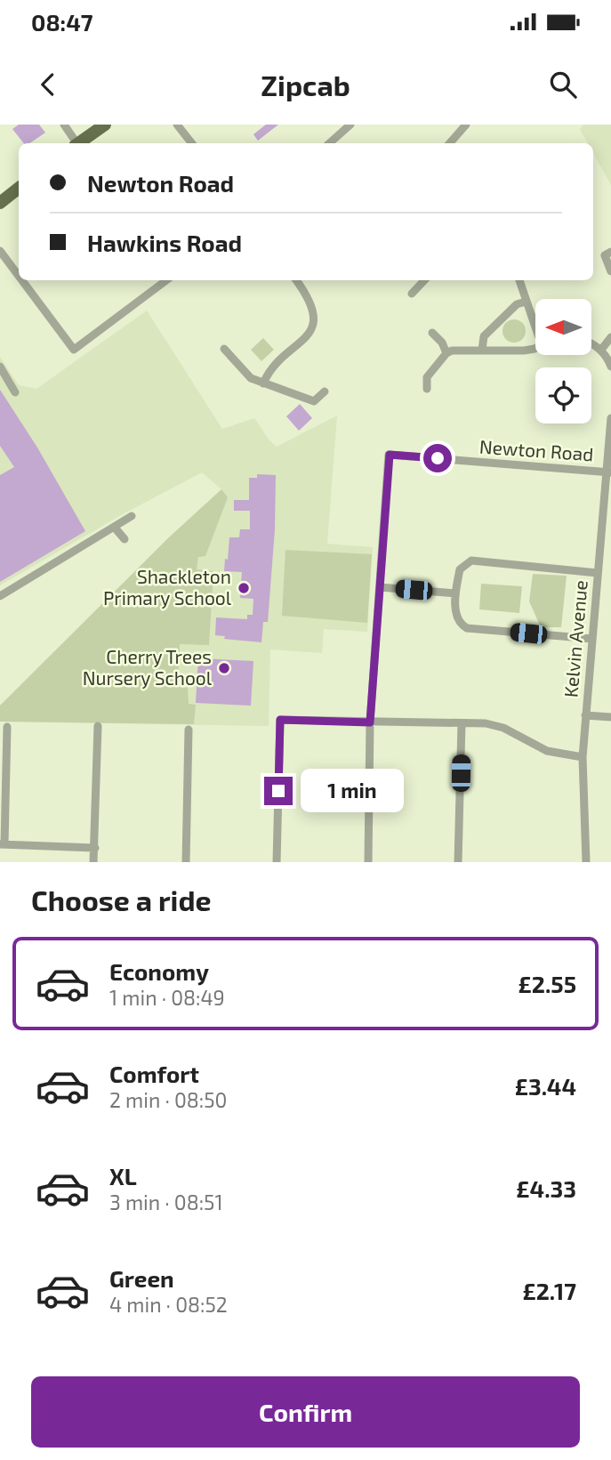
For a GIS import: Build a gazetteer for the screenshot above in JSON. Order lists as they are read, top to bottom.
{
  "streets": {
    "street": ["Newton Road", "Kelvin Avenue"]
  },
  "crossings": [
    ["Newton Road", "Kelvin Avenue"]
  ],
  "places": ["Shackleton Primary School", "Cherry Trees Nursery School"],
  "north": "left",
  "page": {
    "status": "08:47",
    "header": "Zipcab",
    "banner": ["Newton Road", "Hawkins Road"],
    "bubble": "1 min",
    "heading": "Choose a ride",
    "list": [
      {
        "name": "Economy",
        "note": "1 min · 08:49",
        "value": "£2.55"
      },
      {
        "name": "Comfort",
        "note": "2 min · 08:50",
        "value": "£3.44"
      },
      {
        "name": "XL",
        "note": "3 min · 08:51",
        "value": "£4.33"
      },
      {
        "name": "Green",
        "note": "4 min · 08:52",
        "value": "£2.17"
      }
    ],
    "buttons": "Confirm"
  }
}
